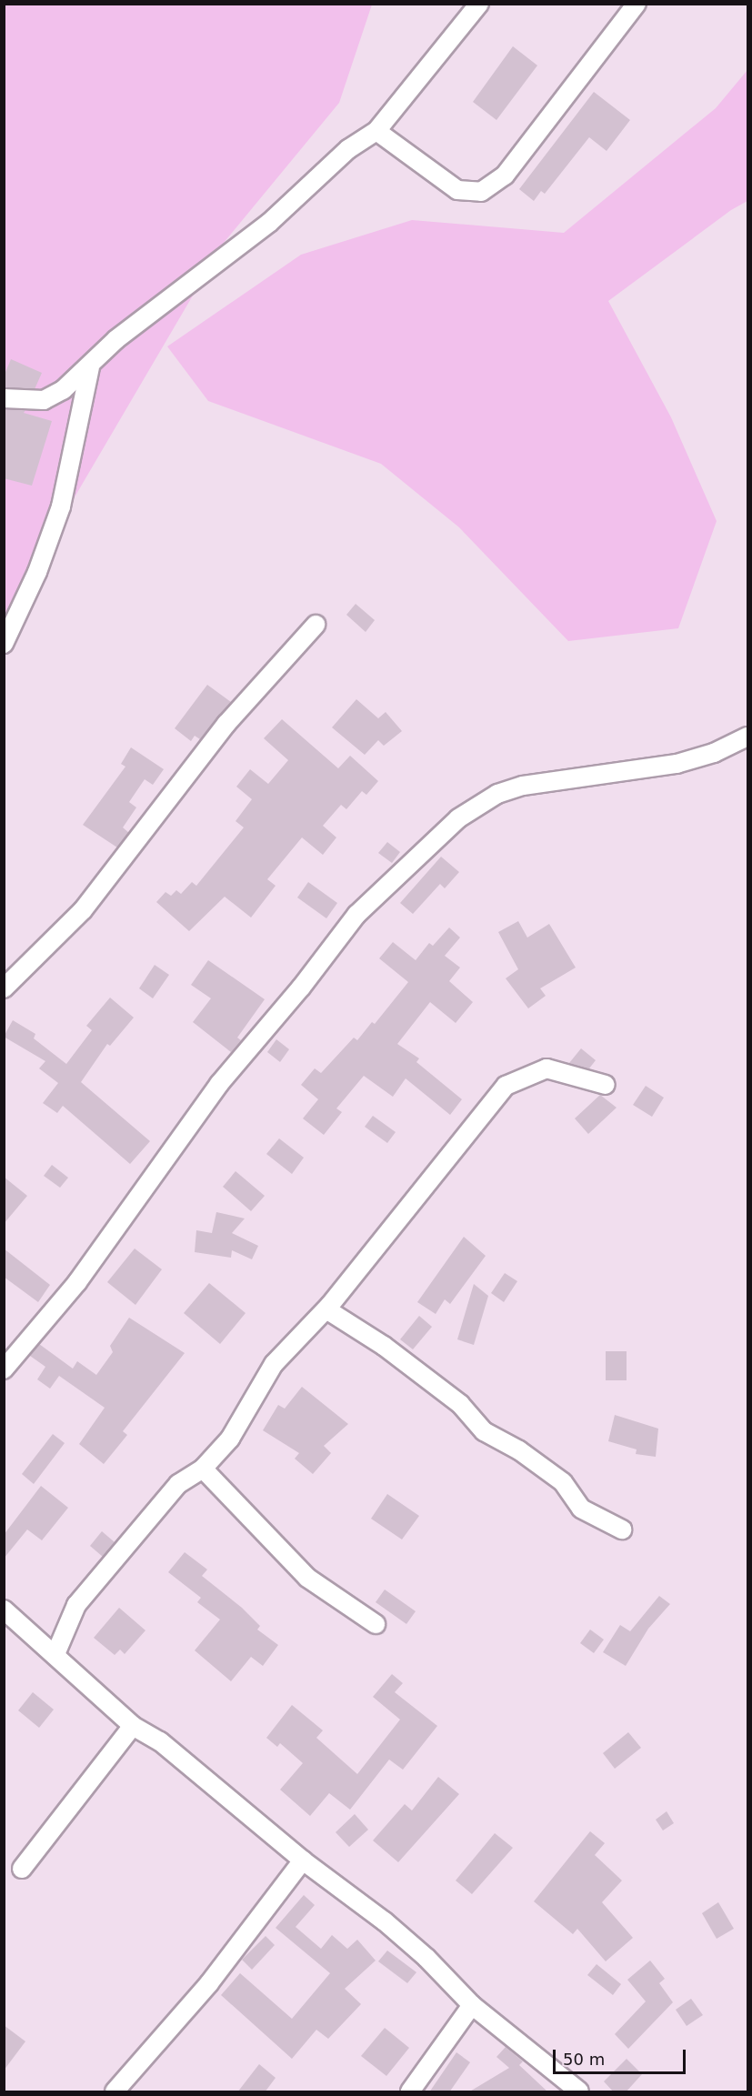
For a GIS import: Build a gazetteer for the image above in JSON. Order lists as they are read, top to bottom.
{
  "scale_bar": "50 m"
}
